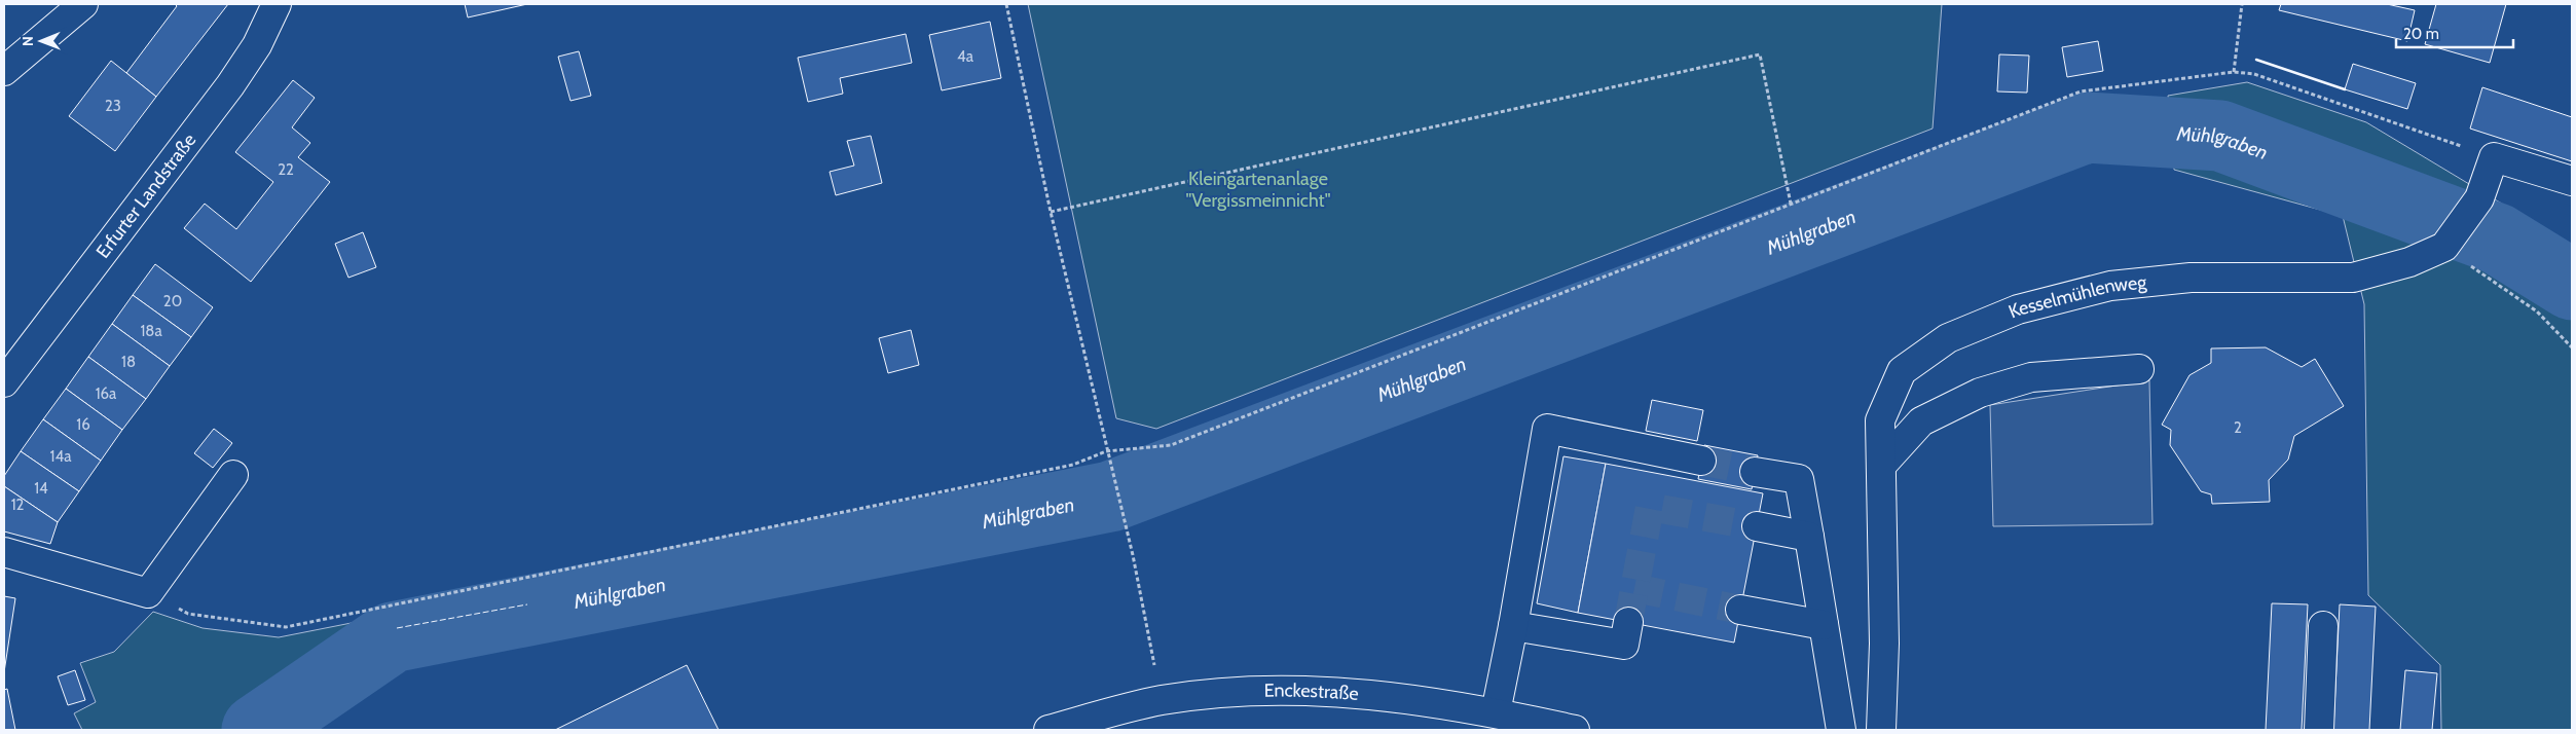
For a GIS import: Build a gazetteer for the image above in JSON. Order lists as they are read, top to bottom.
{
  "streets": {
    "main road": ["Erfurter Landstraße", "Kesselmühlenweg", "Enckestraße"]
  },
  "water": ["Mühlgraben"],
  "parks": ["Kleingartenanlage \"Vergissmeinnicht\""],
  "house_numbers": [
    "4a",
    "23",
    "22",
    "20",
    "18a",
    "18",
    "16a",
    "16",
    "2",
    "14a",
    "14",
    "12"
  ],
  "scale_bar": "20 m",
  "north": "left"
}
